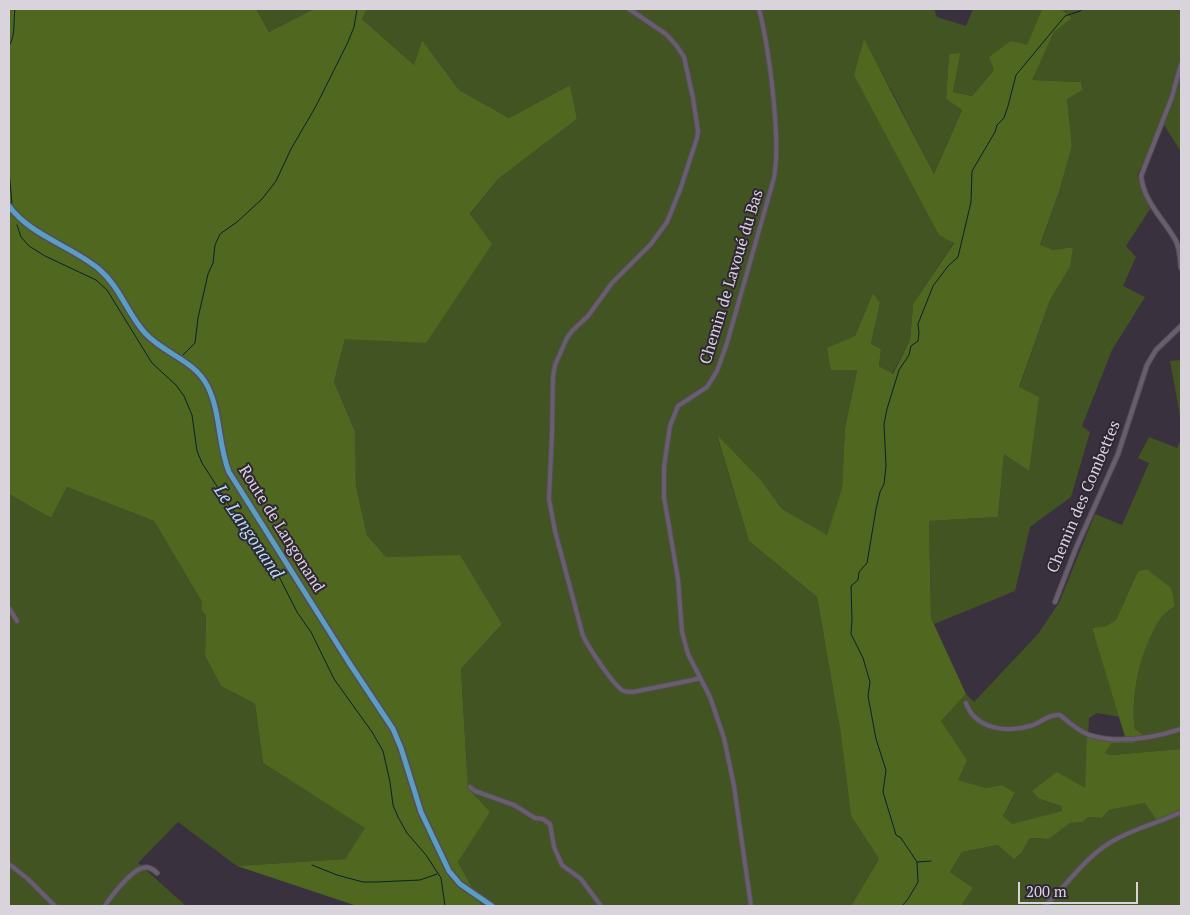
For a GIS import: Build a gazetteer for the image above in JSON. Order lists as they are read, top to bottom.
{
  "streets": {
    "main road": ["Route de Langonand"],
    "street": ["Chemin de Lavoué du Bas", "Chemin des Combettes"]
  },
  "water": ["Le Langonand"],
  "scale_bar": "200 m"
}
